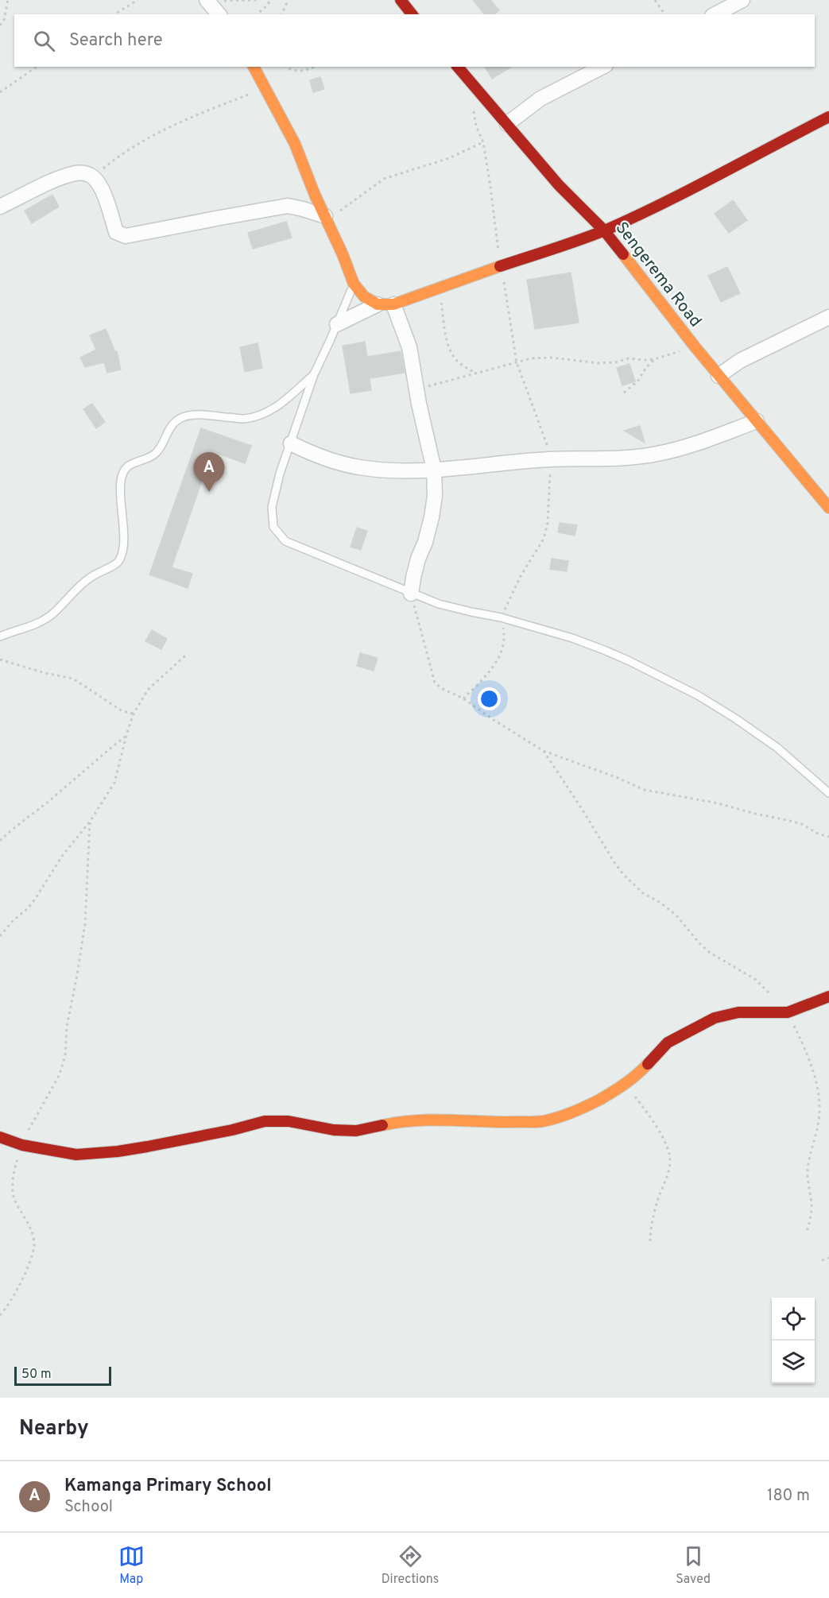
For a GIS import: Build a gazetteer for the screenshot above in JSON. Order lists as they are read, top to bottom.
{
  "streets": {
    "street": ["Sengerema Road"]
  },
  "scale_bar": "50 m",
  "page": {
    "search": "Search here",
    "pins": "A",
    "scale": "50 m",
    "heading": "Nearby",
    "list": [
      {
        "mark": "A",
        "name": "Kamanga Primary School",
        "note": "School",
        "value": "180 m"
      }
    ],
    "nav": ["Map", "Directions", "Saved"]
  }
}
